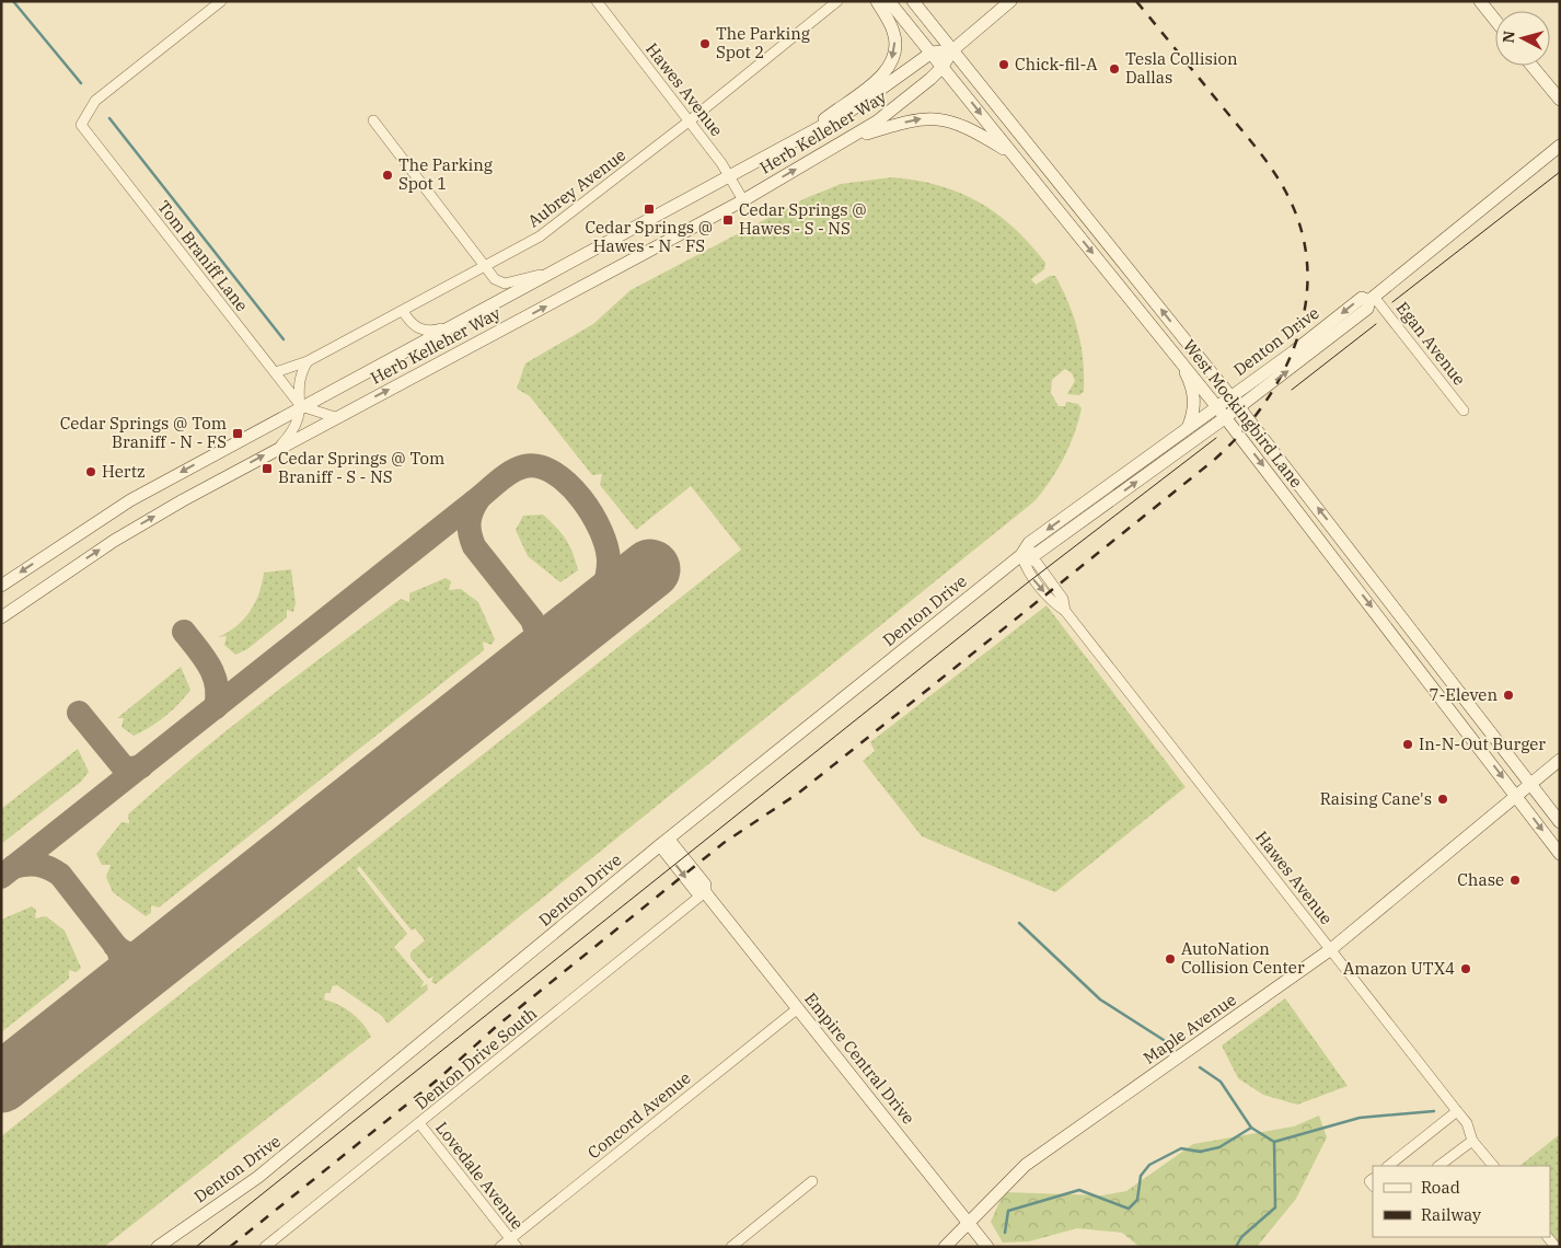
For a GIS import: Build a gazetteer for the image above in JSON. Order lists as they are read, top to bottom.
{
  "streets": {
    "main road": [
      "Herb Kelleher Way",
      "Denton Drive",
      "West Mockingbird Lane",
      "Maple Avenue",
      "Empire Central Drive"
    ],
    "street": [
      "Hawes Avenue",
      "Aubrey Avenue",
      "Tom Braniff Lane",
      "Egan Avenue",
      "Denton Drive South",
      "Concord Avenue",
      "Lovedale Avenue"
    ]
  },
  "crossings": [
    ["Hawes Avenue", "Herb Kelleher Way"],
    ["Hawes Avenue", "Aubrey Avenue"],
    ["Hawes Avenue", "Denton Drive"],
    ["Hawes Avenue", "Maple Avenue"],
    ["Herb Kelleher Way", "Tom Braniff Lane"],
    ["Herb Kelleher Way", "West Mockingbird Lane"],
    ["Aubrey Avenue", "Tom Braniff Lane"],
    ["Denton Drive", "Egan Avenue"],
    ["Denton Drive", "West Mockingbird Lane"],
    ["Denton Drive", "Empire Central Drive"],
    ["West Mockingbird Lane", "Maple Avenue"],
    ["Maple Avenue", "Empire Central Drive"],
    ["Denton Drive South", "Empire Central Drive"],
    ["Denton Drive South", "Lovedale Avenue"],
    ["Empire Central Drive", "Concord Avenue"],
    ["Concord Avenue", "Lovedale Avenue"]
  ],
  "places": {
    "other": [
      "The Parking Spot 2",
      "Chick-fil-A",
      "Tesla Collision Dallas",
      "The Parking Spot 1",
      "Hertz",
      "7-Eleven",
      "In-N-Out Burger",
      "Raising Cane's",
      "Chase",
      "AutoNation Collision Center",
      "Amazon UTX4"
    ],
    "transit": [
      "Cedar Springs @ Hawes - N - FS",
      "Cedar Springs @ Hawes - S - NS",
      "Cedar Springs @ Tom Braniff - N - FS",
      "Cedar Springs @ Tom Braniff - S - NS"
    ]
  },
  "legend": ["Road", "Railway"],
  "north": "left"
}
